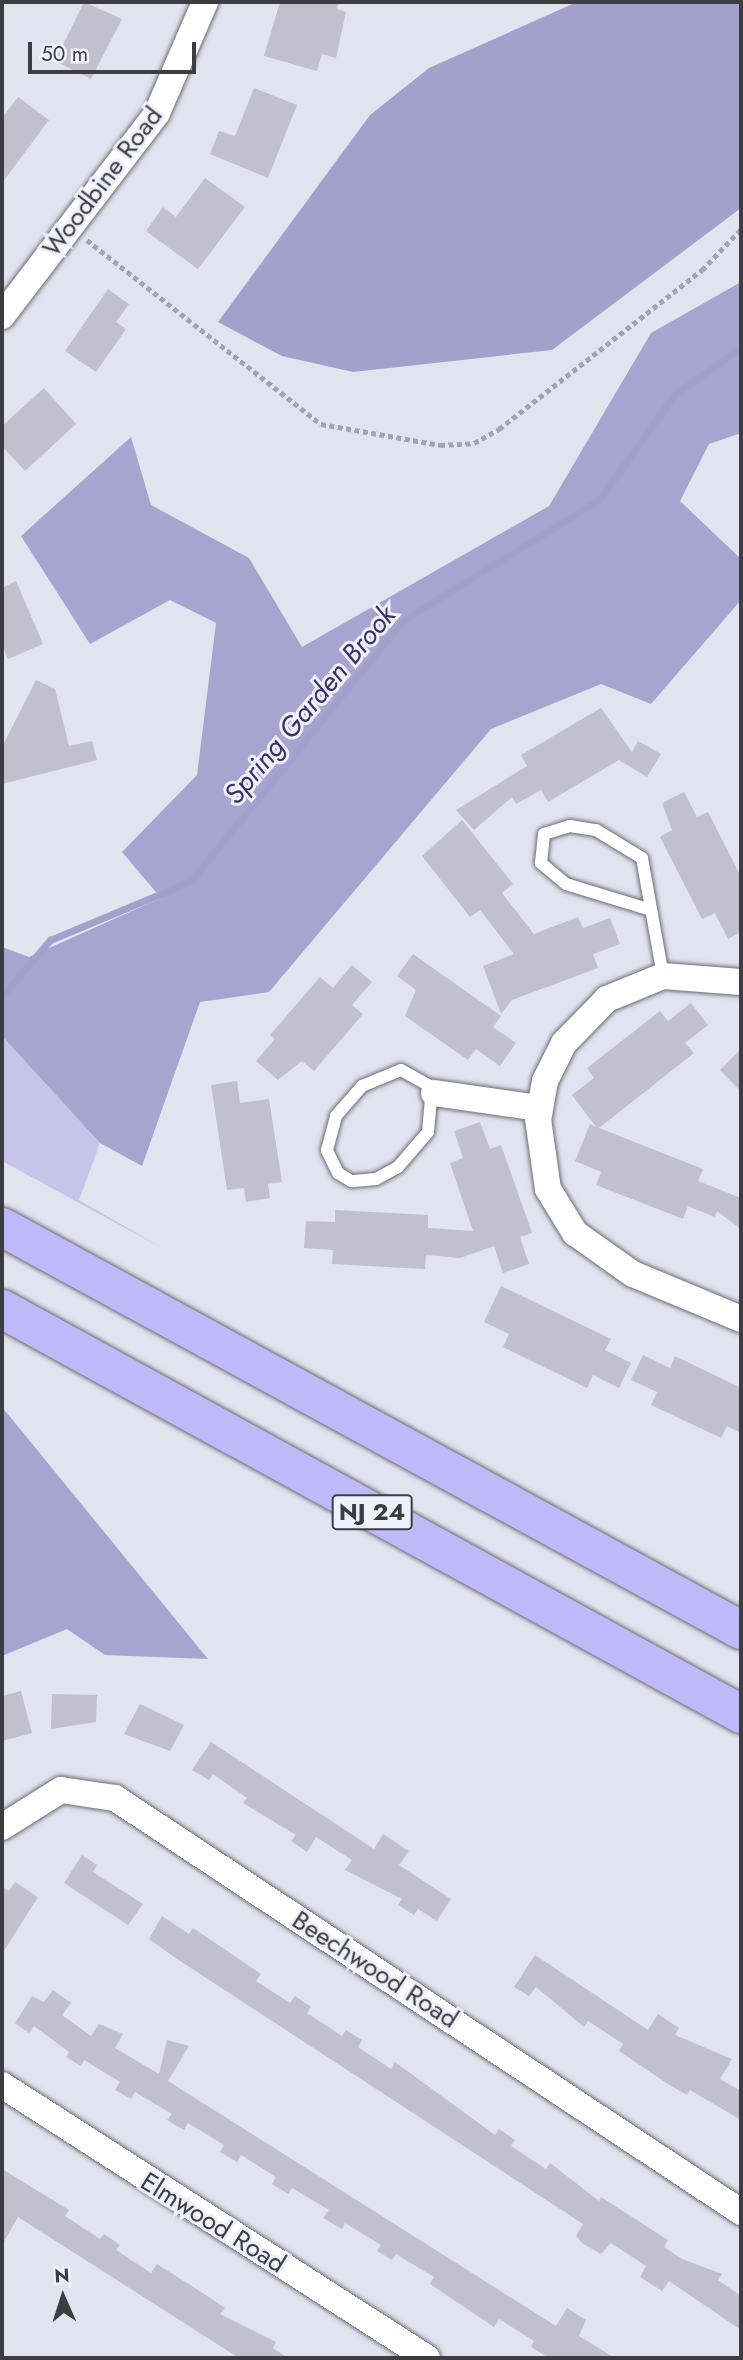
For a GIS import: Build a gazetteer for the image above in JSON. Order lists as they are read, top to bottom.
{
  "streets": {
    "highway": ["NJ 24"],
    "street": ["Woodbine Road", "Beechwood Road", "Elmwood Road"]
  },
  "water": ["Spring Garden Brook"],
  "scale_bar": "50 m",
  "north": "top"
}
